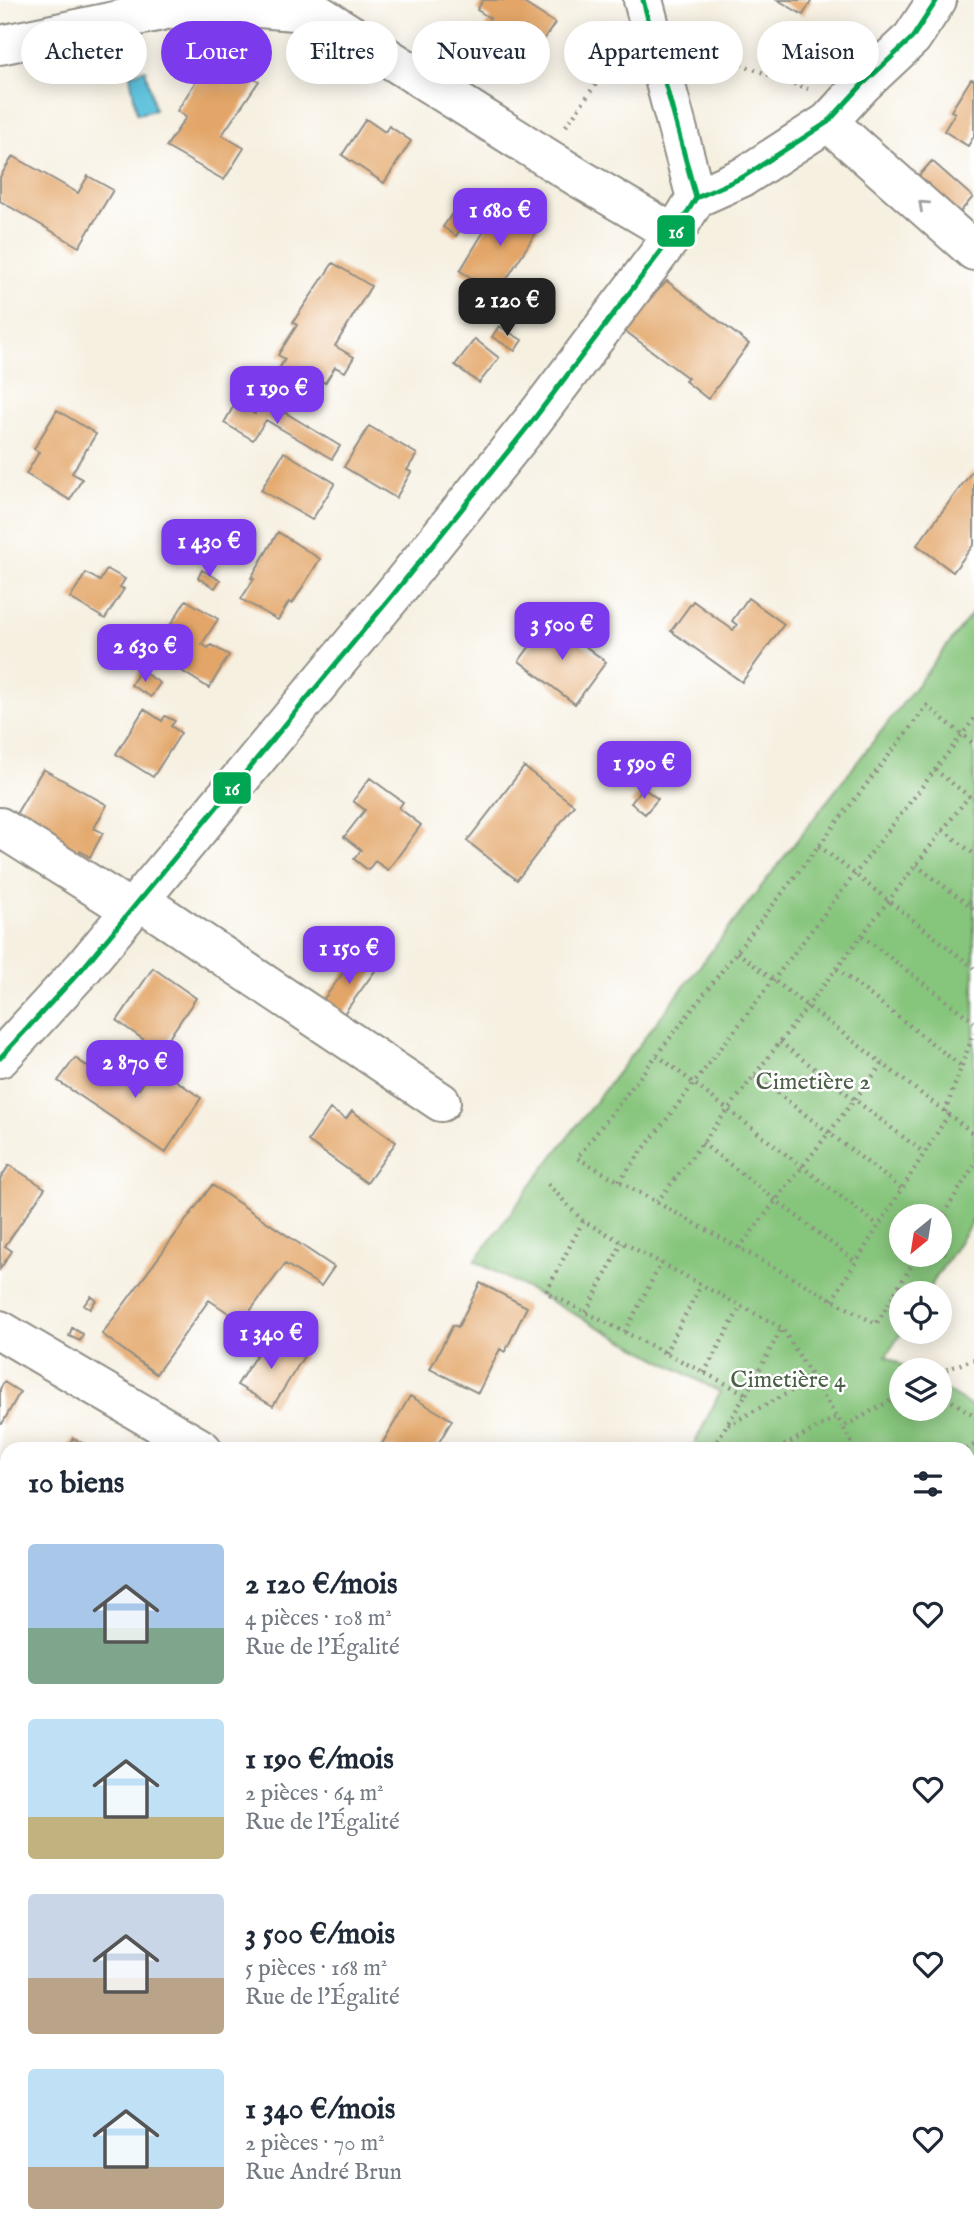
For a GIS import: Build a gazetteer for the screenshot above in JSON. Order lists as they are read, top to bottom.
{
  "parks": ["Cimetière 2", "Cimetière 4"],
  "lines": ["transit line 16"],
  "north": "bottom left",
  "page": {
    "chip": [
      "Acheter",
      "Louer",
      "Filtres",
      "Nouveau",
      "Appartement",
      "Maison"
    ],
    "price": [
      "1 680 €",
      "2 120 €",
      "1 190 €",
      "1 430 €",
      "3 500 €",
      "2 630 €",
      "1 590 €",
      "1 150 €",
      "2 870 €",
      "1 340 €"
    ],
    "heading": "10 biens",
    "list": [
      {
        "name": "2 120 €/mois",
        "note": "4 pièces · 108 m² · Rue de l'Égalité"
      },
      {
        "name": "1 190 €/mois",
        "note": "2 pièces · 64 m² · Rue de l'Égalité"
      },
      {
        "name": "3 500 €/mois",
        "note": "5 pièces · 168 m² · Rue de l'Égalité"
      },
      {
        "name": "1 340 €/mois",
        "note": "2 pièces · 70 m² · Rue André Brun"
      }
    ]
  }
}
